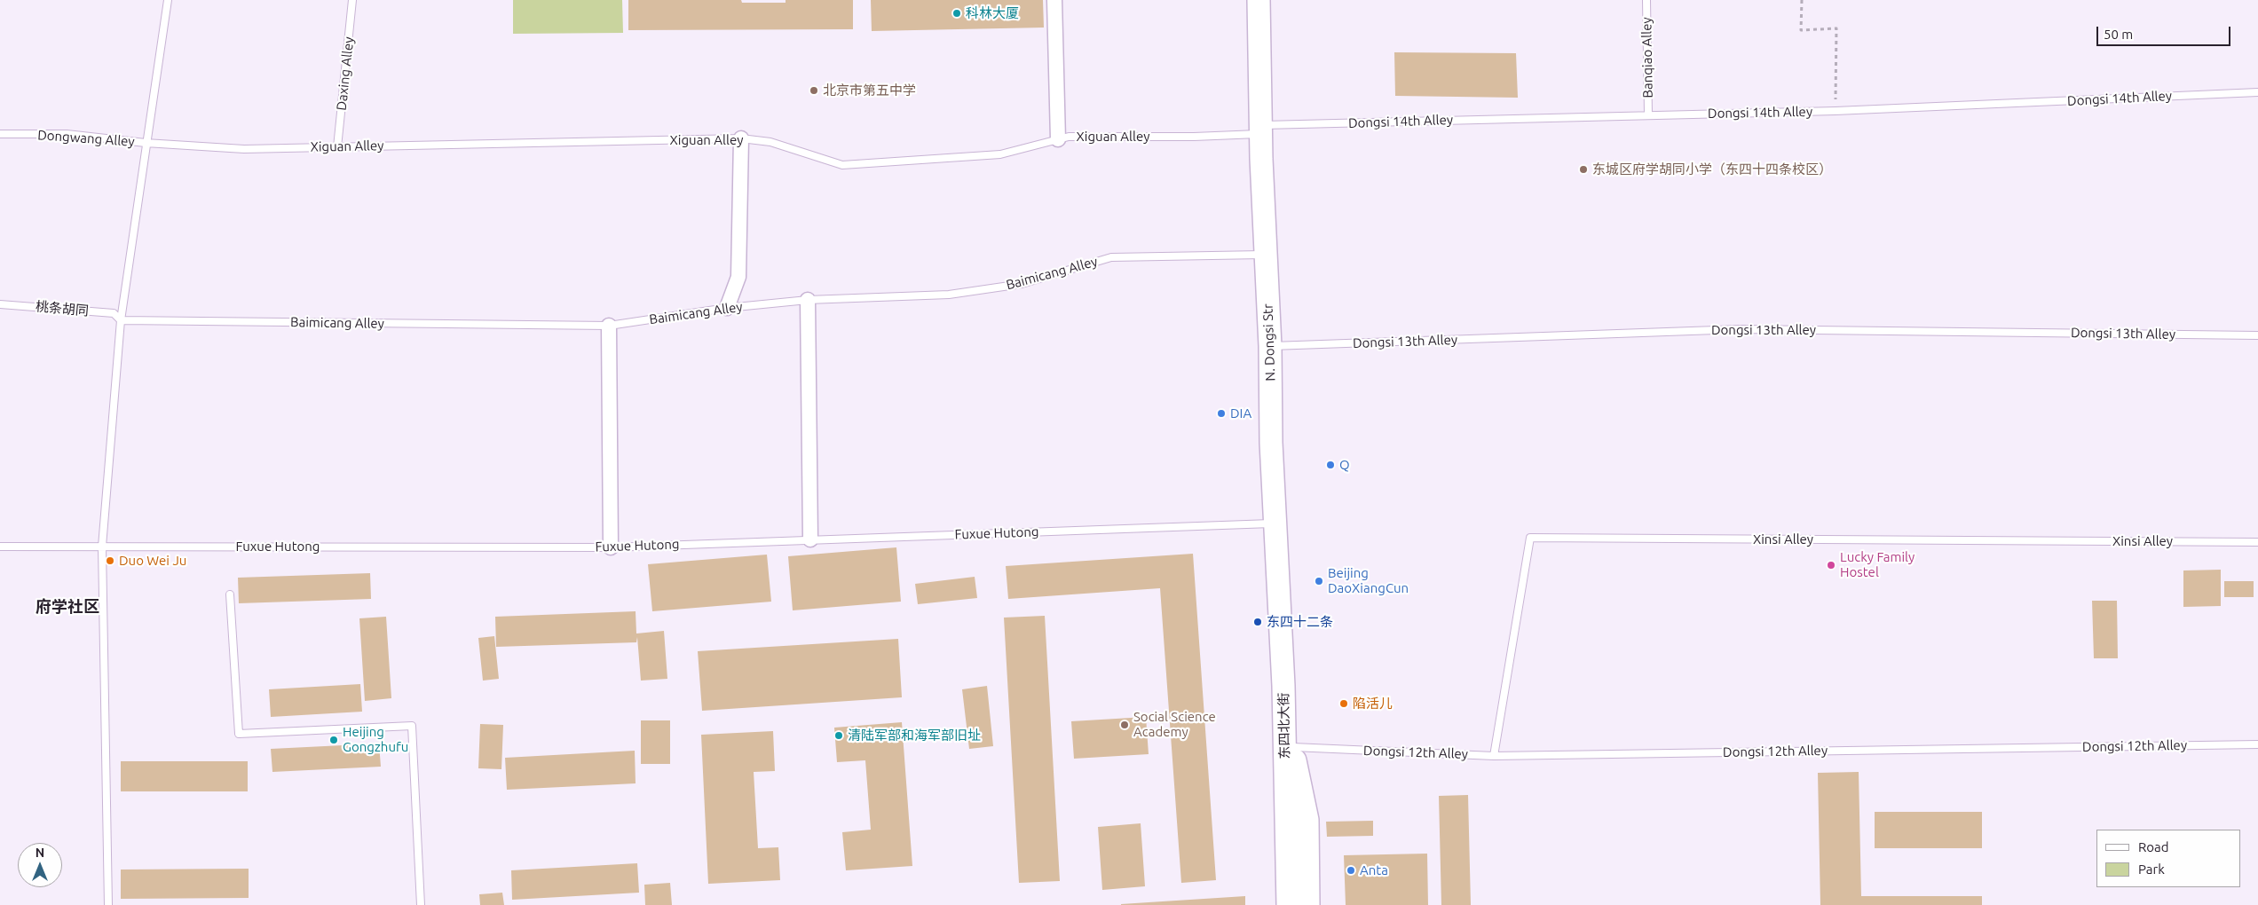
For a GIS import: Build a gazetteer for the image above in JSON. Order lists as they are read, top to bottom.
{
  "streets": {
    "main road": ["N. Dongsi Str", "东四北大街"],
    "lane": [
      "Banqiao Alley",
      "Daxing Alley",
      "Dongsi 14th Alley",
      "Xiguan Alley",
      "Dongwang Alley",
      "Baimicang Alley",
      "桃条胡同",
      "Dongsi 13th Alley",
      "Fuxue Hutong",
      "Xinsi Alley",
      "Dongsi 12th Alley"
    ]
  },
  "crossings": [
    ["Banqiao Alley", "Dongsi 14th Alley"],
    ["Daxing Alley", "Xiguan Alley"],
    ["Dongsi 14th Alley", "Xiguan Alley"],
    ["Dongsi 14th Alley", "N. Dongsi Str"],
    ["Xiguan Alley", "Dongwang Alley"],
    ["Xiguan Alley", "N. Dongsi Str"],
    ["Baimicang Alley", "桃条胡同"],
    ["Baimicang Alley", "N. Dongsi Str"],
    ["Dongsi 13th Alley", "N. Dongsi Str"],
    ["N. Dongsi Str", "Fuxue Hutong"],
    ["N. Dongsi Str", "东四北大街"],
    ["Xinsi Alley", "Dongsi 12th Alley"],
    ["东四北大街", "Dongsi 12th Alley"]
  ],
  "districts": ["府学社区"],
  "places": [
    "科林大厦",
    "北京市第五中学",
    "东城区府学胡同小学（东四十四条校区）",
    "DIA",
    "Q",
    "Duo Wei Ju",
    "Lucky Family Hostel",
    "Beijing DaoXiangCun",
    "东四十二条",
    "陷活儿",
    "Social Science Academy",
    "清陆军部和海军部旧址",
    "Heijing Gongzhufu",
    "Anta"
  ],
  "legend": ["Road", "Park"],
  "scale_bar": "50 m",
  "north": "top"
}
